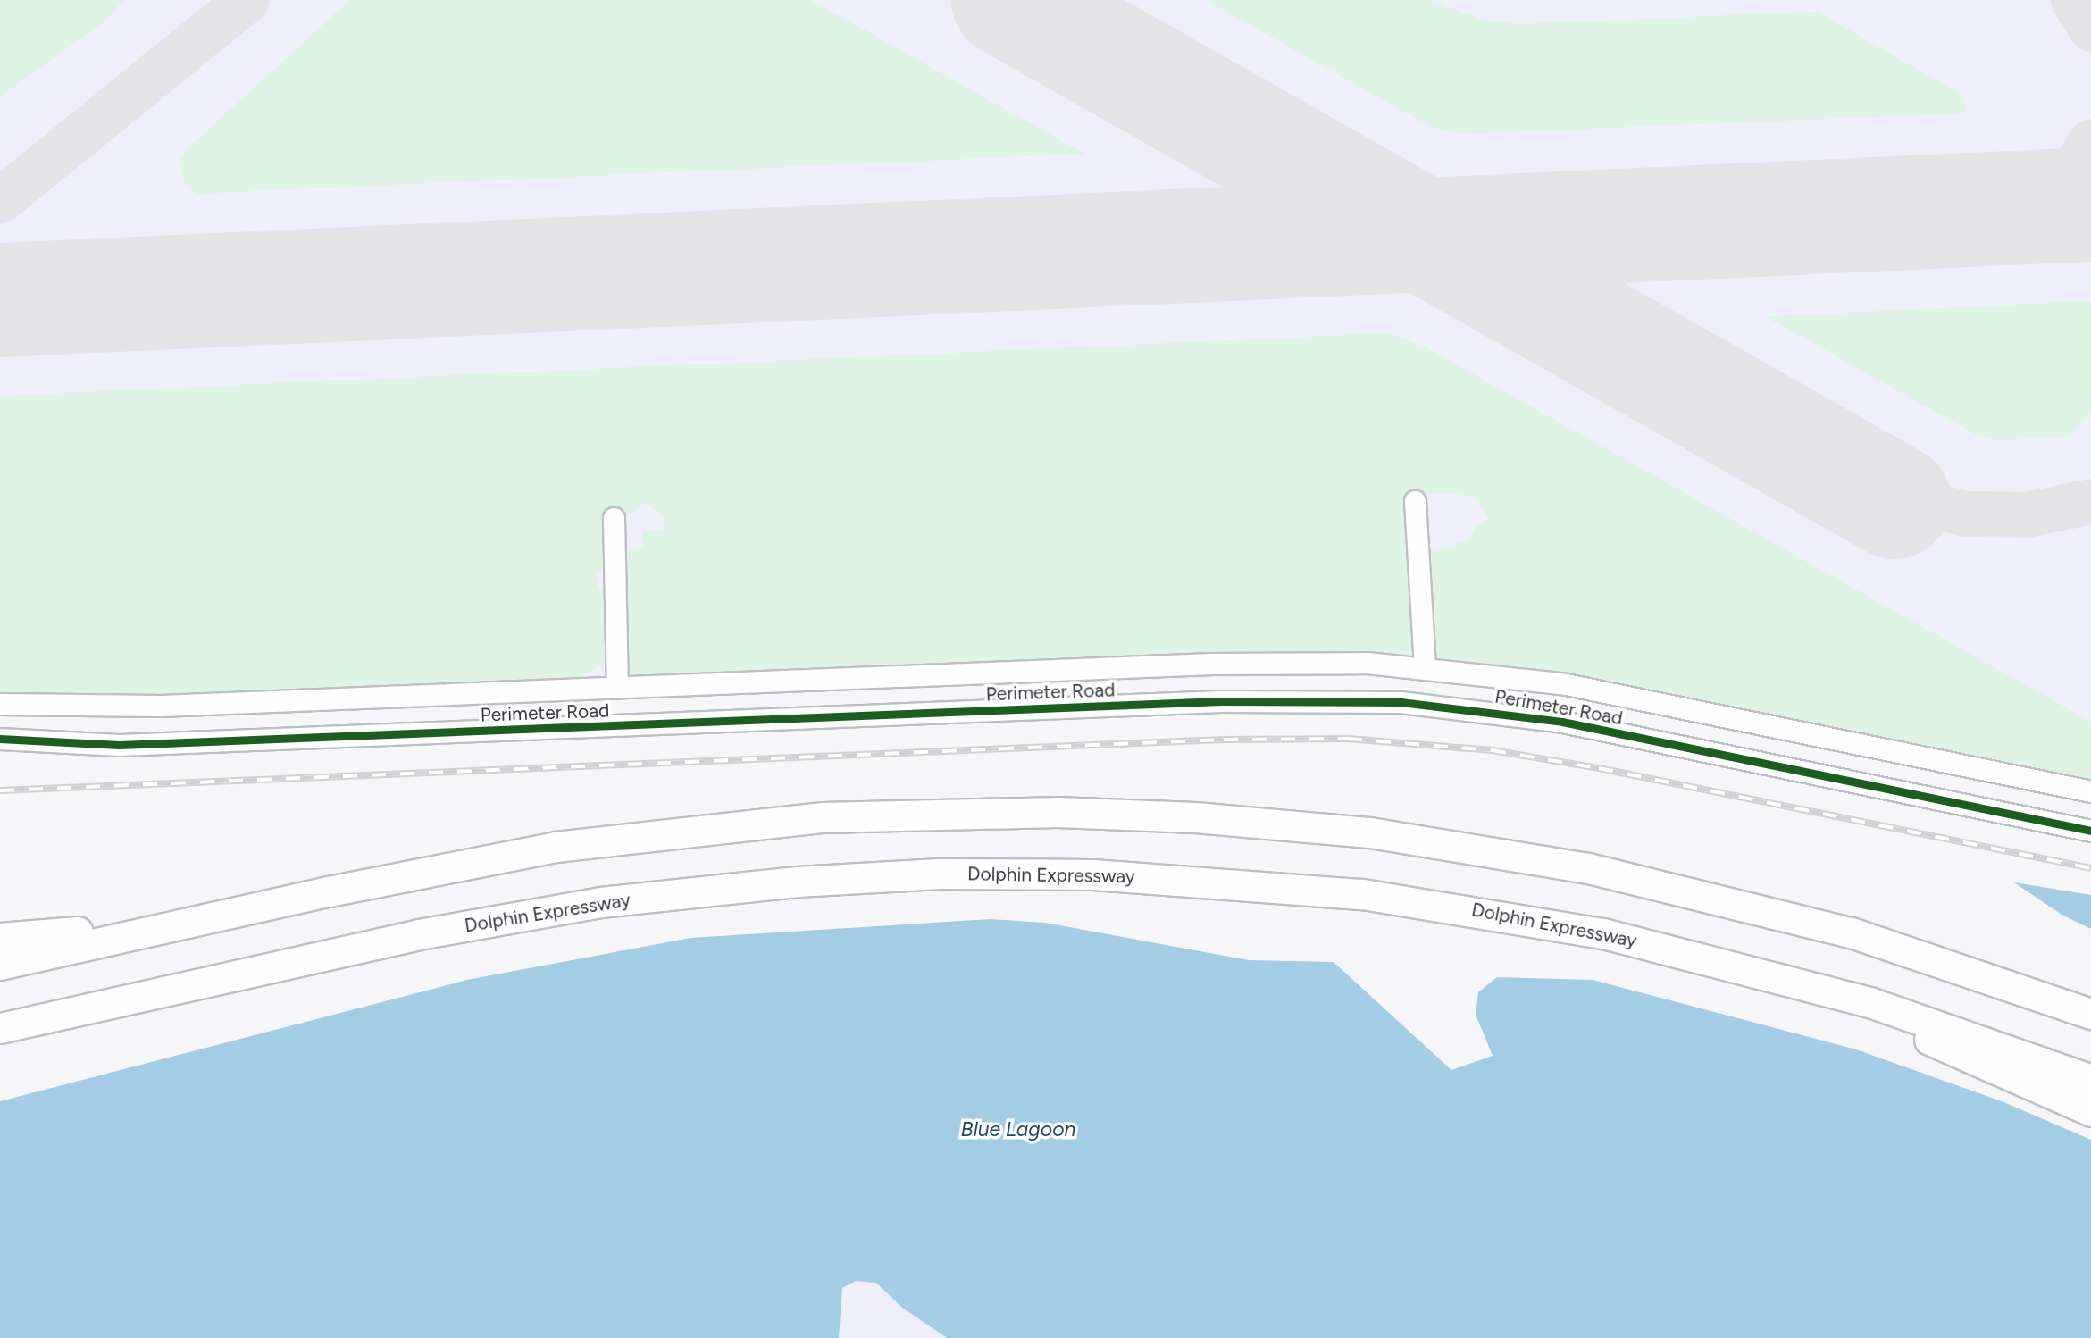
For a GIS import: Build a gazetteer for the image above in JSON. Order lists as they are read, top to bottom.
{
  "streets": {
    "highway": ["Dolphin Expressway"],
    "street": ["Perimeter Road"]
  },
  "water": ["Blue Lagoon"]
}
